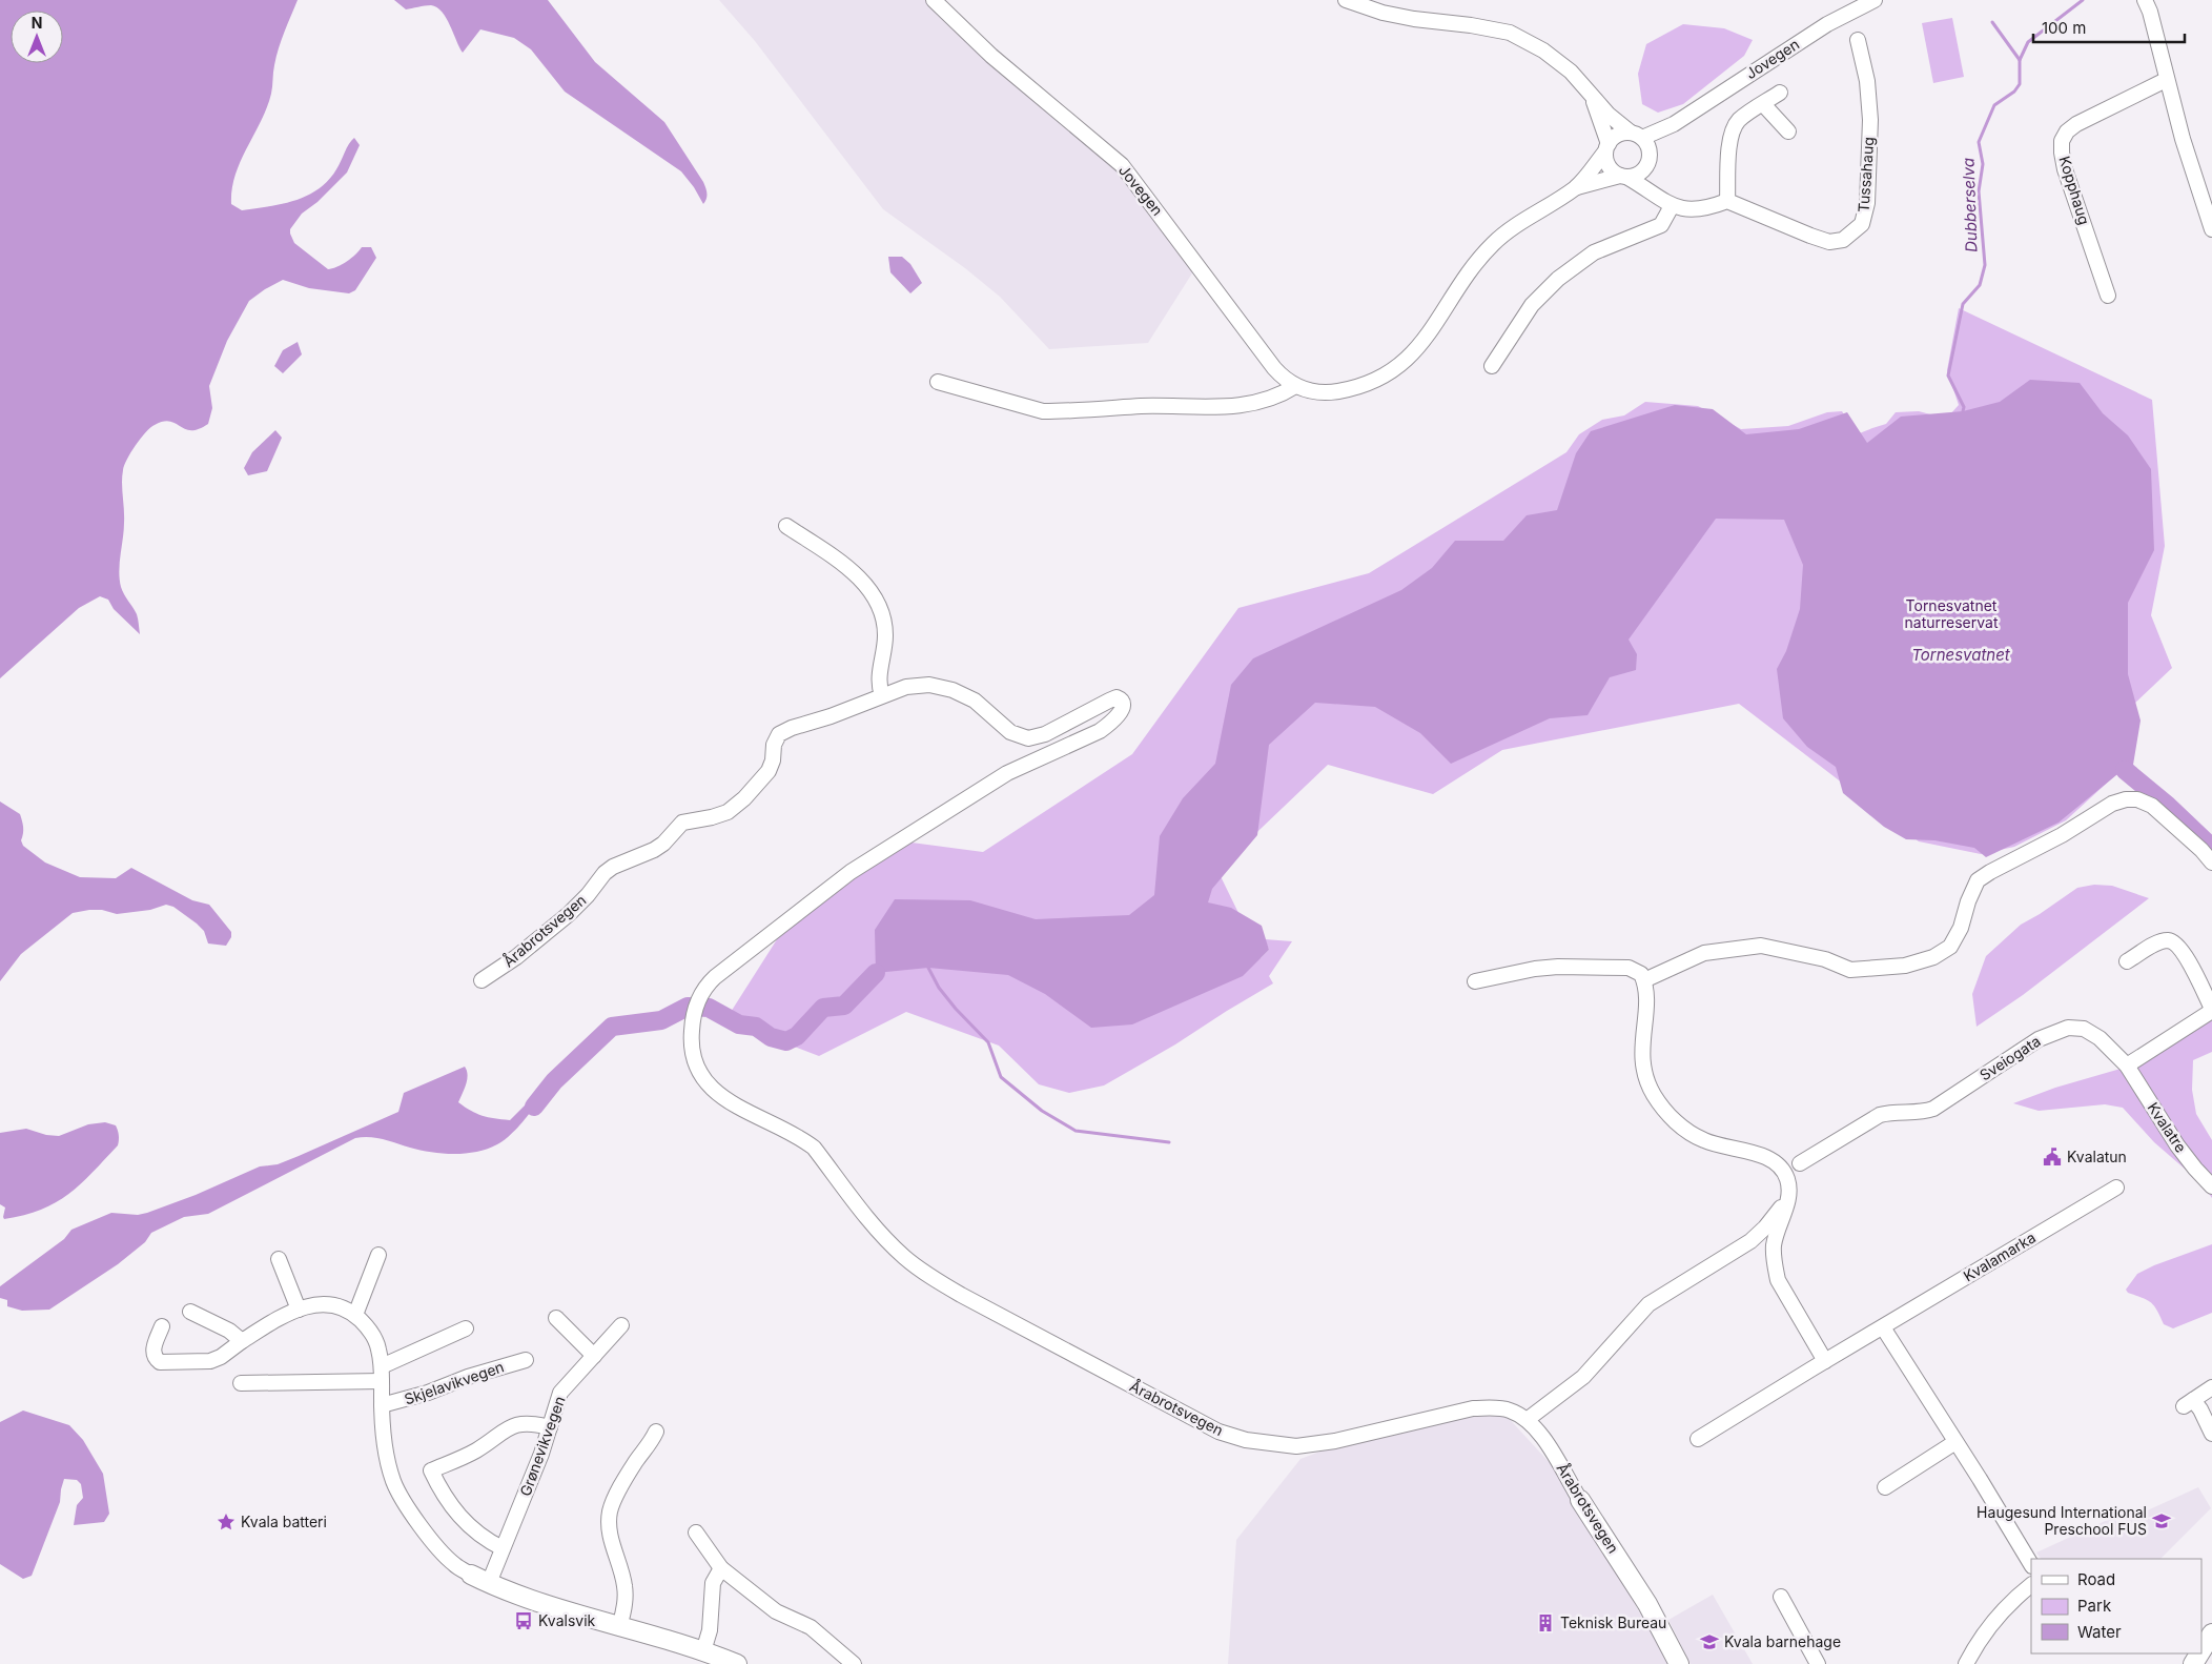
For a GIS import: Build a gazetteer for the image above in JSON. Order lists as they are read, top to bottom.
{
  "streets": {
    "main road": ["Årabrotsvegen", "Skjelavikvegen"],
    "street": [
      "Jovegen",
      "Tussahaug",
      "Kopphaug",
      "Sveiogata",
      "Kvalatre",
      "Kvalamarka",
      "Grønevikvegen"
    ]
  },
  "crossings": [
    ["Sveiogata", "Kvalatre"],
    ["Skjelavikvegen", "Grønevikvegen"]
  ],
  "water": ["Dubberselva", "Tornesvatnet"],
  "parks": ["Tornesvatnet naturreservat"],
  "places": {
    "public building": ["Kvalatun"],
    "school or university": ["Haugesund International Preschool FUS", "Kvala barnehage"],
    "place": ["Kvala batteri"],
    "bus stop": ["Kvalsvik"],
    "building": ["Teknisk Bureau"]
  },
  "legend": ["Road", "Park", "Water"],
  "scale_bar": "100 m",
  "north": "top"
}
